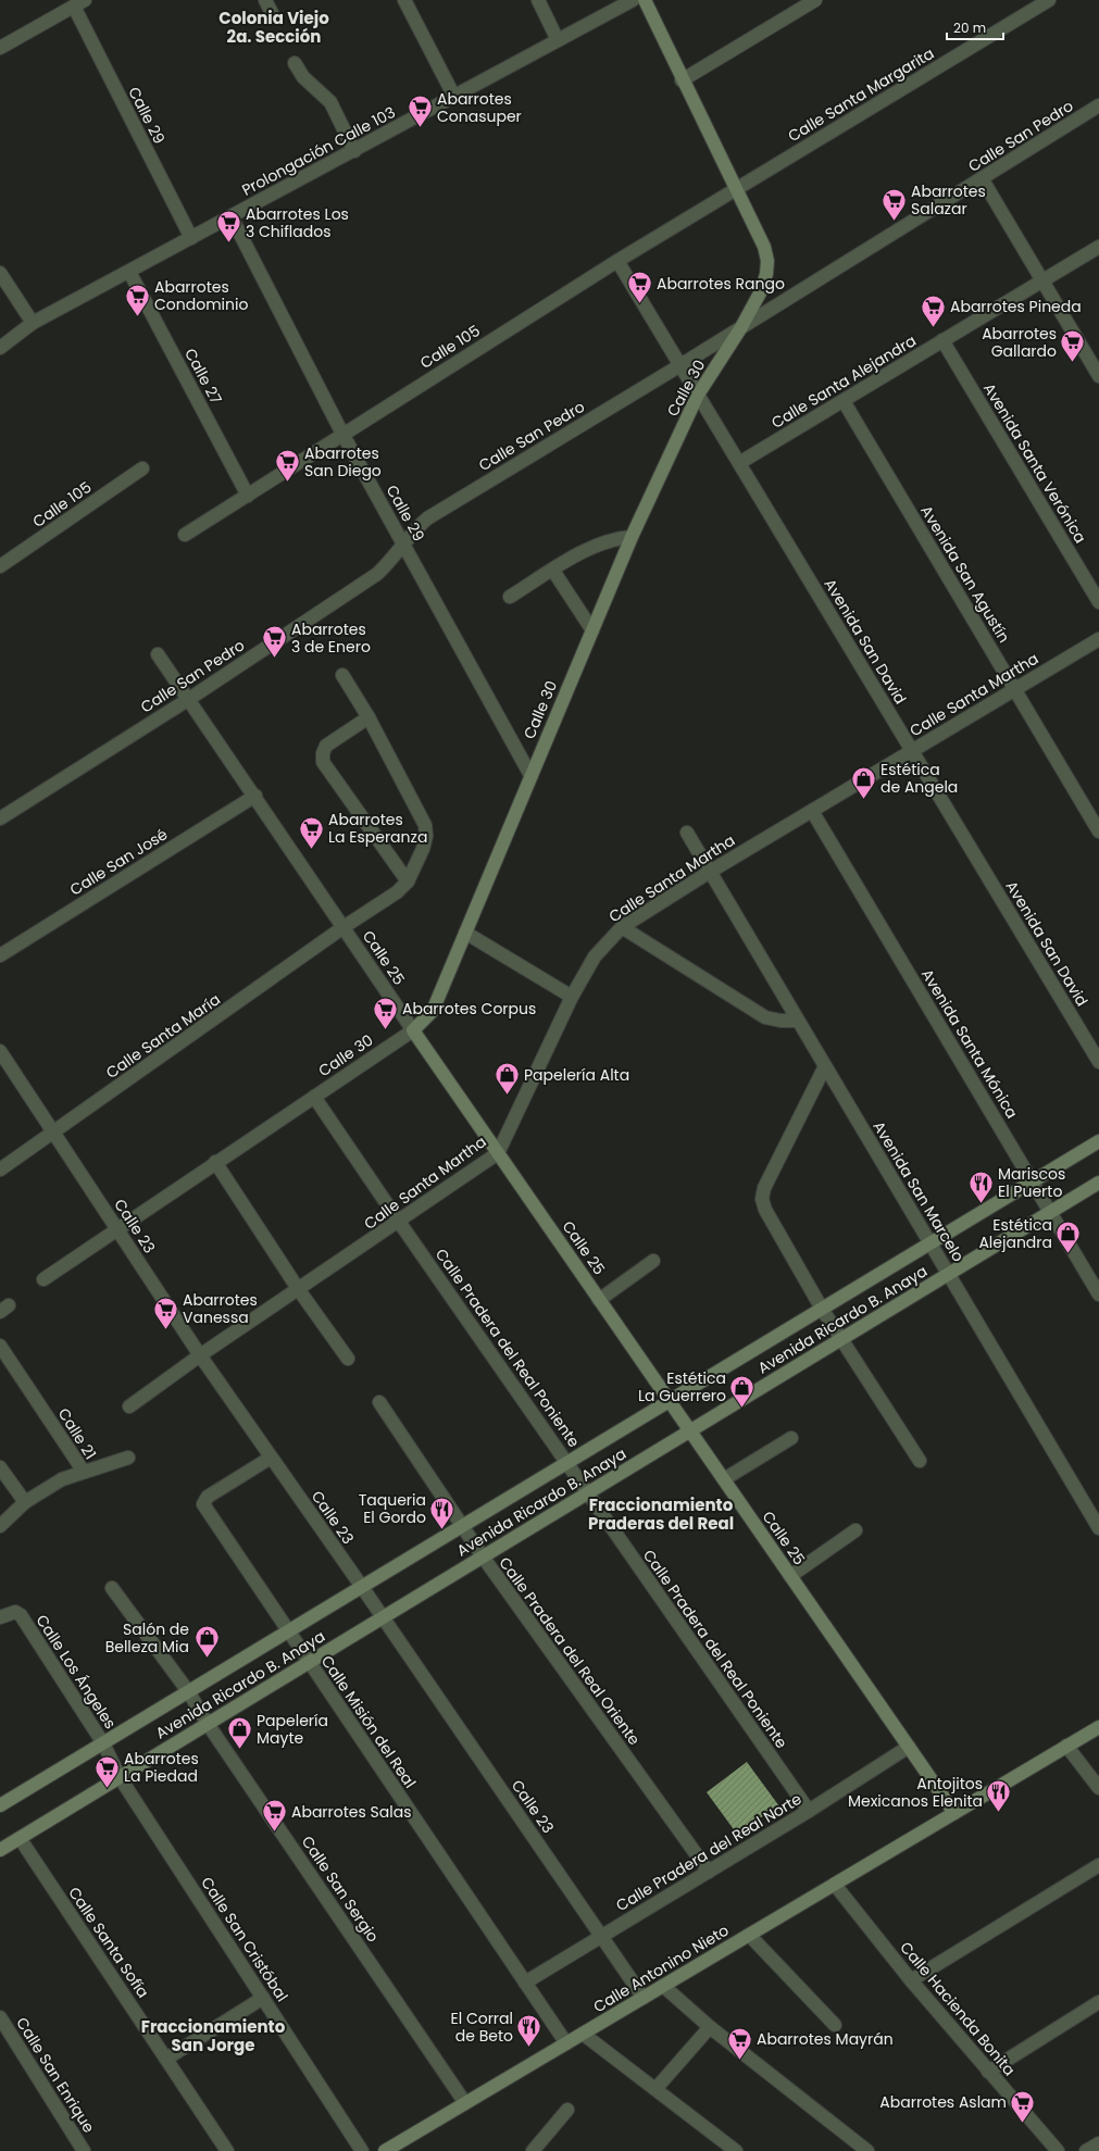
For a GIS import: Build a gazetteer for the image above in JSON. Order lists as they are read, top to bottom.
{
  "streets": {
    "street": [
      "Calle Santa Margarita",
      "Calle 29",
      "Calle San Pedro",
      "Prolongación Calle 103",
      "Calle 105",
      "Calle 27",
      "Calle Santa Alejandra",
      "Calle 30",
      "Avenida Santa Verónica",
      "Avenida San Agustín",
      "Avenida San David",
      "Calle Santa Martha",
      "Calle San José",
      "Calle 25",
      "Calle Santa María",
      "Avenida Santa Mónica",
      "Avenida San Marcelo",
      "Calle 23",
      "Avenida Ricardo B. Anaya",
      "Calle Pradera del Real Poniente",
      "Calle 21",
      "Calle Pradera del Real Oriente",
      "Calle Los Ángeles",
      "Calle Misión del Real",
      "Calle Pradera del Real Norte",
      "Calle San Sergio",
      "Calle San Cristóbal",
      "Calle Santa Sofía",
      "Calle Antonino Nieto",
      "Calle Hacienda Bonita",
      "Calle San Enrique"
    ]
  },
  "crossings": [
    ["Calle Santa Margarita", "Calle 105"],
    ["Calle Santa Margarita", "Calle 30"],
    ["Calle 29", "Calle San Pedro"],
    ["Calle 29", "Prolongación Calle 103"],
    ["Calle 29", "Calle 105"],
    ["Calle 29", "Calle 30"],
    ["Calle San Pedro", "Calle 30"],
    ["Calle San Pedro", "Avenida San David"],
    ["Calle San Pedro", "Calle 25"],
    ["Prolongación Calle 103", "Calle 27"],
    ["Calle 105", "Calle 27"],
    ["Calle 105", "Calle 30"],
    ["Calle 105", "Avenida San David"],
    ["Calle Santa Alejandra", "Avenida Santa Verónica"],
    ["Calle Santa Alejandra", "Avenida San Agustín"],
    ["Calle Santa Alejandra", "Avenida San David"],
    ["Calle 30", "Avenida San David"],
    ["Calle 30", "Calle 25"],
    ["Calle 30", "Calle 23"],
    ["Calle 30", "Calle Pradera del Real Poniente"],
    ["Avenida San Agustín", "Calle Santa Martha"],
    ["Avenida San David", "Calle Santa Martha"],
    ["Calle Santa Martha", "Calle 25"],
    ["Calle Santa Martha", "Avenida Santa Mónica"],
    ["Calle Santa Martha", "Avenida San Marcelo"],
    ["Calle Santa Martha", "Calle 23"],
    ["Calle Santa Martha", "Calle Pradera del Real Poniente"],
    ["Calle San José", "Calle 25"],
    ["Calle 25", "Calle Santa María"],
    ["Calle 25", "Avenida Ricardo B. Anaya"],
    ["Calle 25", "Calle Pradera del Real Norte"],
    ["Calle 25", "Calle Antonino Nieto"],
    ["Calle Santa María", "Calle 23"],
    ["Avenida Santa Mónica", "Avenida Ricardo B. Anaya"],
    ["Avenida San Marcelo", "Avenida Ricardo B. Anaya"],
    ["Calle 23", "Avenida Ricardo B. Anaya"],
    ["Calle 23", "Calle Misión del Real"],
    ["Calle 23", "Calle Pradera del Real Norte"],
    ["Calle 23", "Calle Antonino Nieto"],
    ["Avenida Ricardo B. Anaya", "Calle Pradera del Real Poniente"],
    ["Avenida Ricardo B. Anaya", "Calle Pradera del Real Oriente"],
    ["Avenida Ricardo B. Anaya", "Calle Los Ángeles"],
    ["Avenida Ricardo B. Anaya", "Calle Misión del Real"],
    ["Avenida Ricardo B. Anaya", "Calle San Sergio"],
    ["Avenida Ricardo B. Anaya", "Calle San Cristóbal"],
    ["Avenida Ricardo B. Anaya", "Calle Santa Sofía"],
    ["Calle Pradera del Real Poniente", "Calle Pradera del Real Norte"],
    ["Calle Pradera del Real Oriente", "Calle Pradera del Real Norte"],
    ["Calle Los Ángeles", "Calle San Cristóbal"],
    ["Calle Misión del Real", "Calle Pradera del Real Norte"],
    ["Calle Misión del Real", "Calle Antonino Nieto"],
    ["Calle San Sergio", "Calle Antonino Nieto"],
    ["Calle Antonino Nieto", "Calle Hacienda Bonita"]
  ],
  "districts": ["Colonia Viejo 2a. Sección", "Fraccionamiento Praderas del Real", "Fraccionamiento San Jorge"],
  "places": {
    "supermarket": [
      "Abarrotes Conasuper",
      "Abarrotes Salazar",
      "Abarrotes Los 3 Chiflados",
      "Abarrotes Rango",
      "Abarrotes Condominio",
      "Abarrotes Pineda",
      "Abarrotes Gallardo",
      "Abarrotes San Diego",
      "Abarrotes 3 de Enero",
      "Abarrotes La Esperanza",
      "Abarrotes Corpus",
      "Abarrotes Vanessa",
      "Abarrotes La Piedad",
      "Abarrotes Salas",
      "Abarrotes Mayrán",
      "Abarrotes Aslam"
    ],
    "shop": [
      "Estética de Angela",
      "Papelería Alta",
      "Estética Alejandra",
      "Estética La Guerrero",
      "Salón de Belleza Mia",
      "Papelería Mayte"
    ],
    "restaurant": [
      "Mariscos El Puerto",
      "Taqueria El Gordo",
      "Antojitos Mexicanos Elenita",
      "El Corral de Beto"
    ]
  },
  "scale_bar": "20 m"
}
